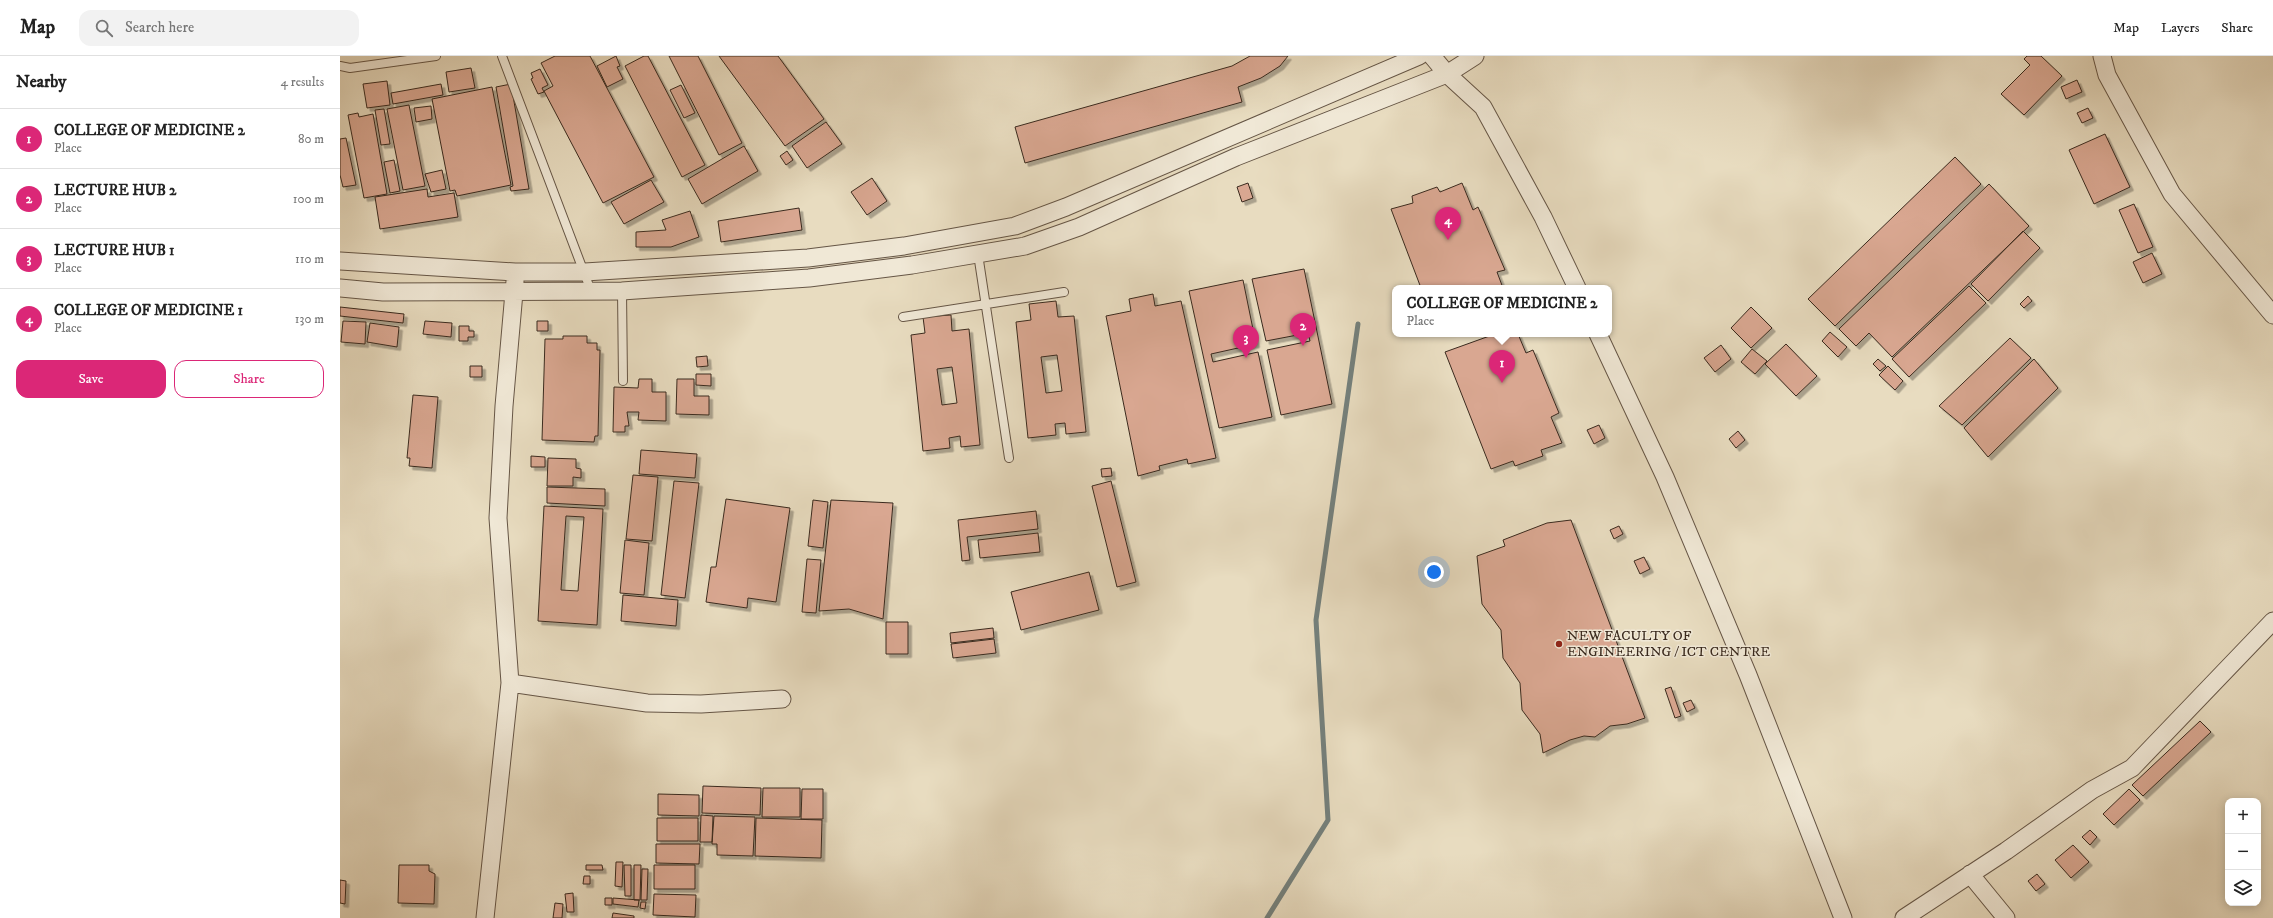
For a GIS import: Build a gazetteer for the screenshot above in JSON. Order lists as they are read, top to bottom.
{
  "places": ["NEW FACULTY OF ENGINEERING / ICT CENTRE"],
  "page": {
    "header": "Map",
    "search": "Search here",
    "nav": ["Map", "Layers", "Share"],
    "heading": ["Nearby", "4 results"],
    "list": [
      {
        "mark": "1",
        "name": "COLLEGE OF MEDICINE 2",
        "note": "Place",
        "value": "80 m"
      },
      {
        "mark": "2",
        "name": "LECTURE HUB 2",
        "note": "Place",
        "value": "100 m"
      },
      {
        "mark": "3",
        "name": "LECTURE HUB 1",
        "note": "Place",
        "value": "110 m"
      },
      {
        "mark": "4",
        "name": "COLLEGE OF MEDICINE 1",
        "note": "Place",
        "value": "130 m"
      }
    ],
    "pins": [
      "4",
      "2",
      "3",
      "1"
    ],
    "popup": ["COLLEGE OF MEDICINE 2", "Place"],
    "buttons": ["Save", "Share"],
    "map_buttons": ["+", "−"]
  }
}
